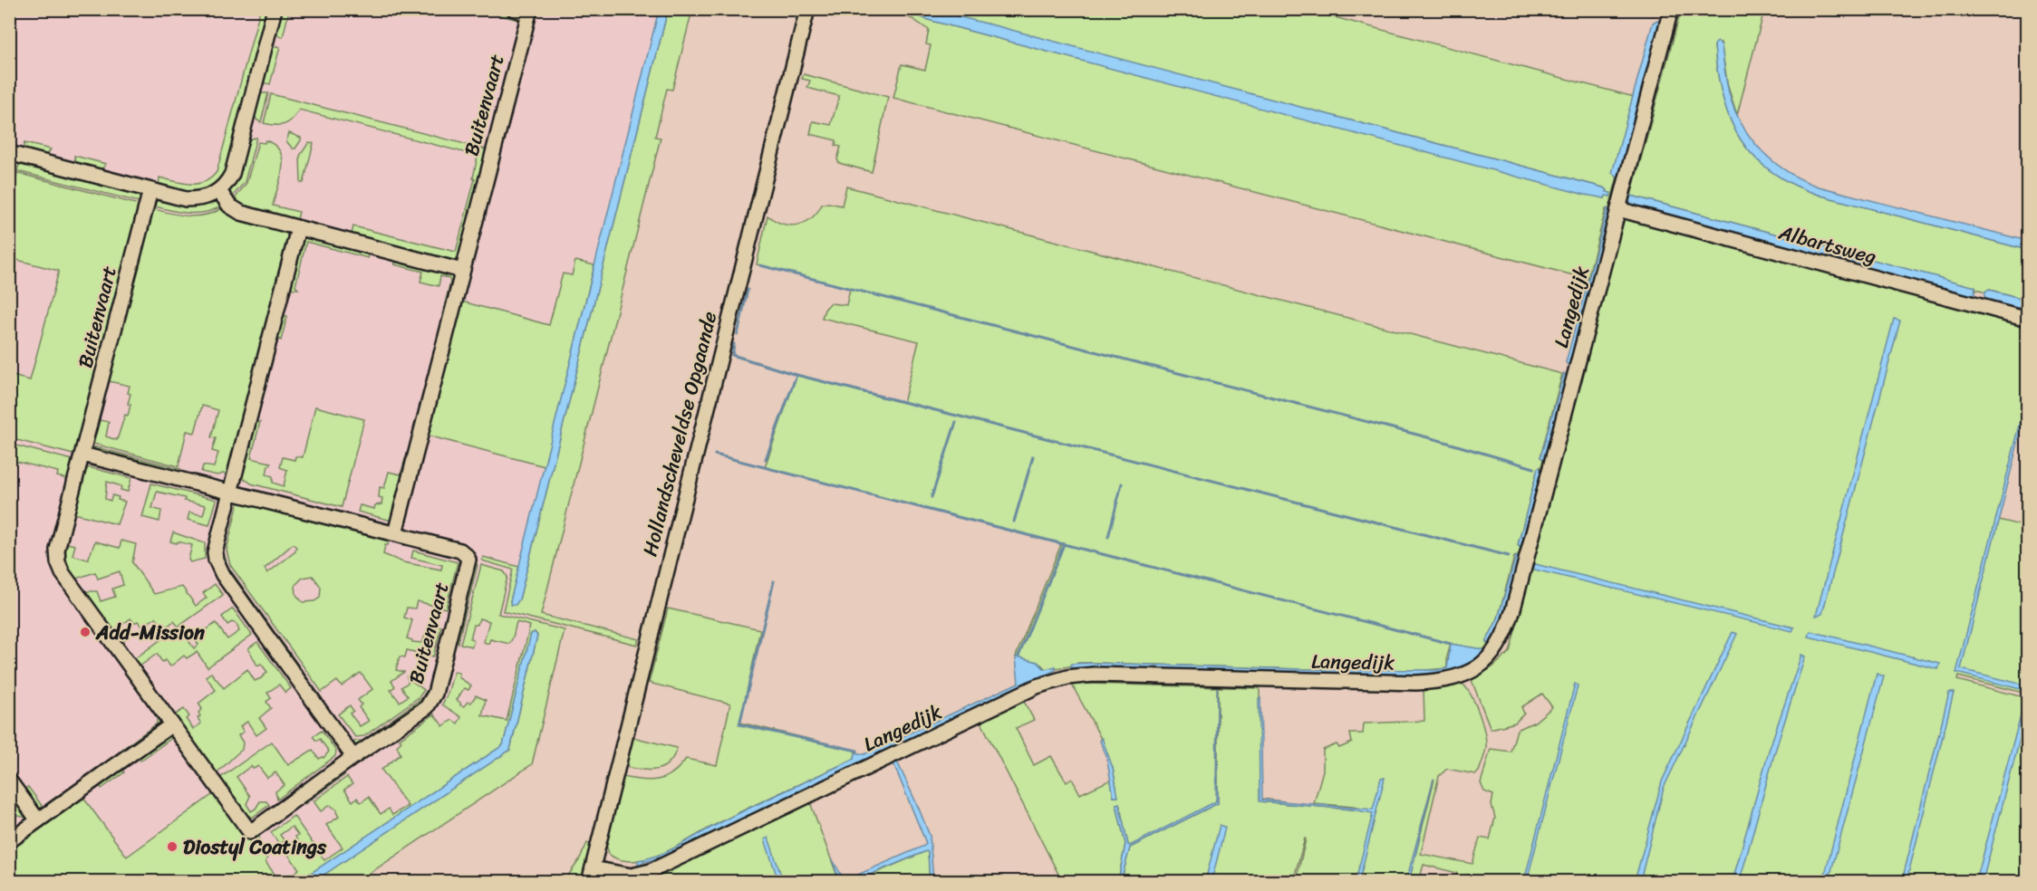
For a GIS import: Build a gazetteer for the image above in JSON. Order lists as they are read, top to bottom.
{
  "streets": {
    "street": [
      "Buitenvaart",
      "Albartsweg",
      "Langedijk",
      "Hollandscheveldse Opgaande"
    ]
  },
  "crossings": [
    ["Albartsweg", "Langedijk"],
    ["Langedijk", "Hollandscheveldse Opgaande"]
  ],
  "places": ["Add-Mission", "Diostyl Coatings"]
}
